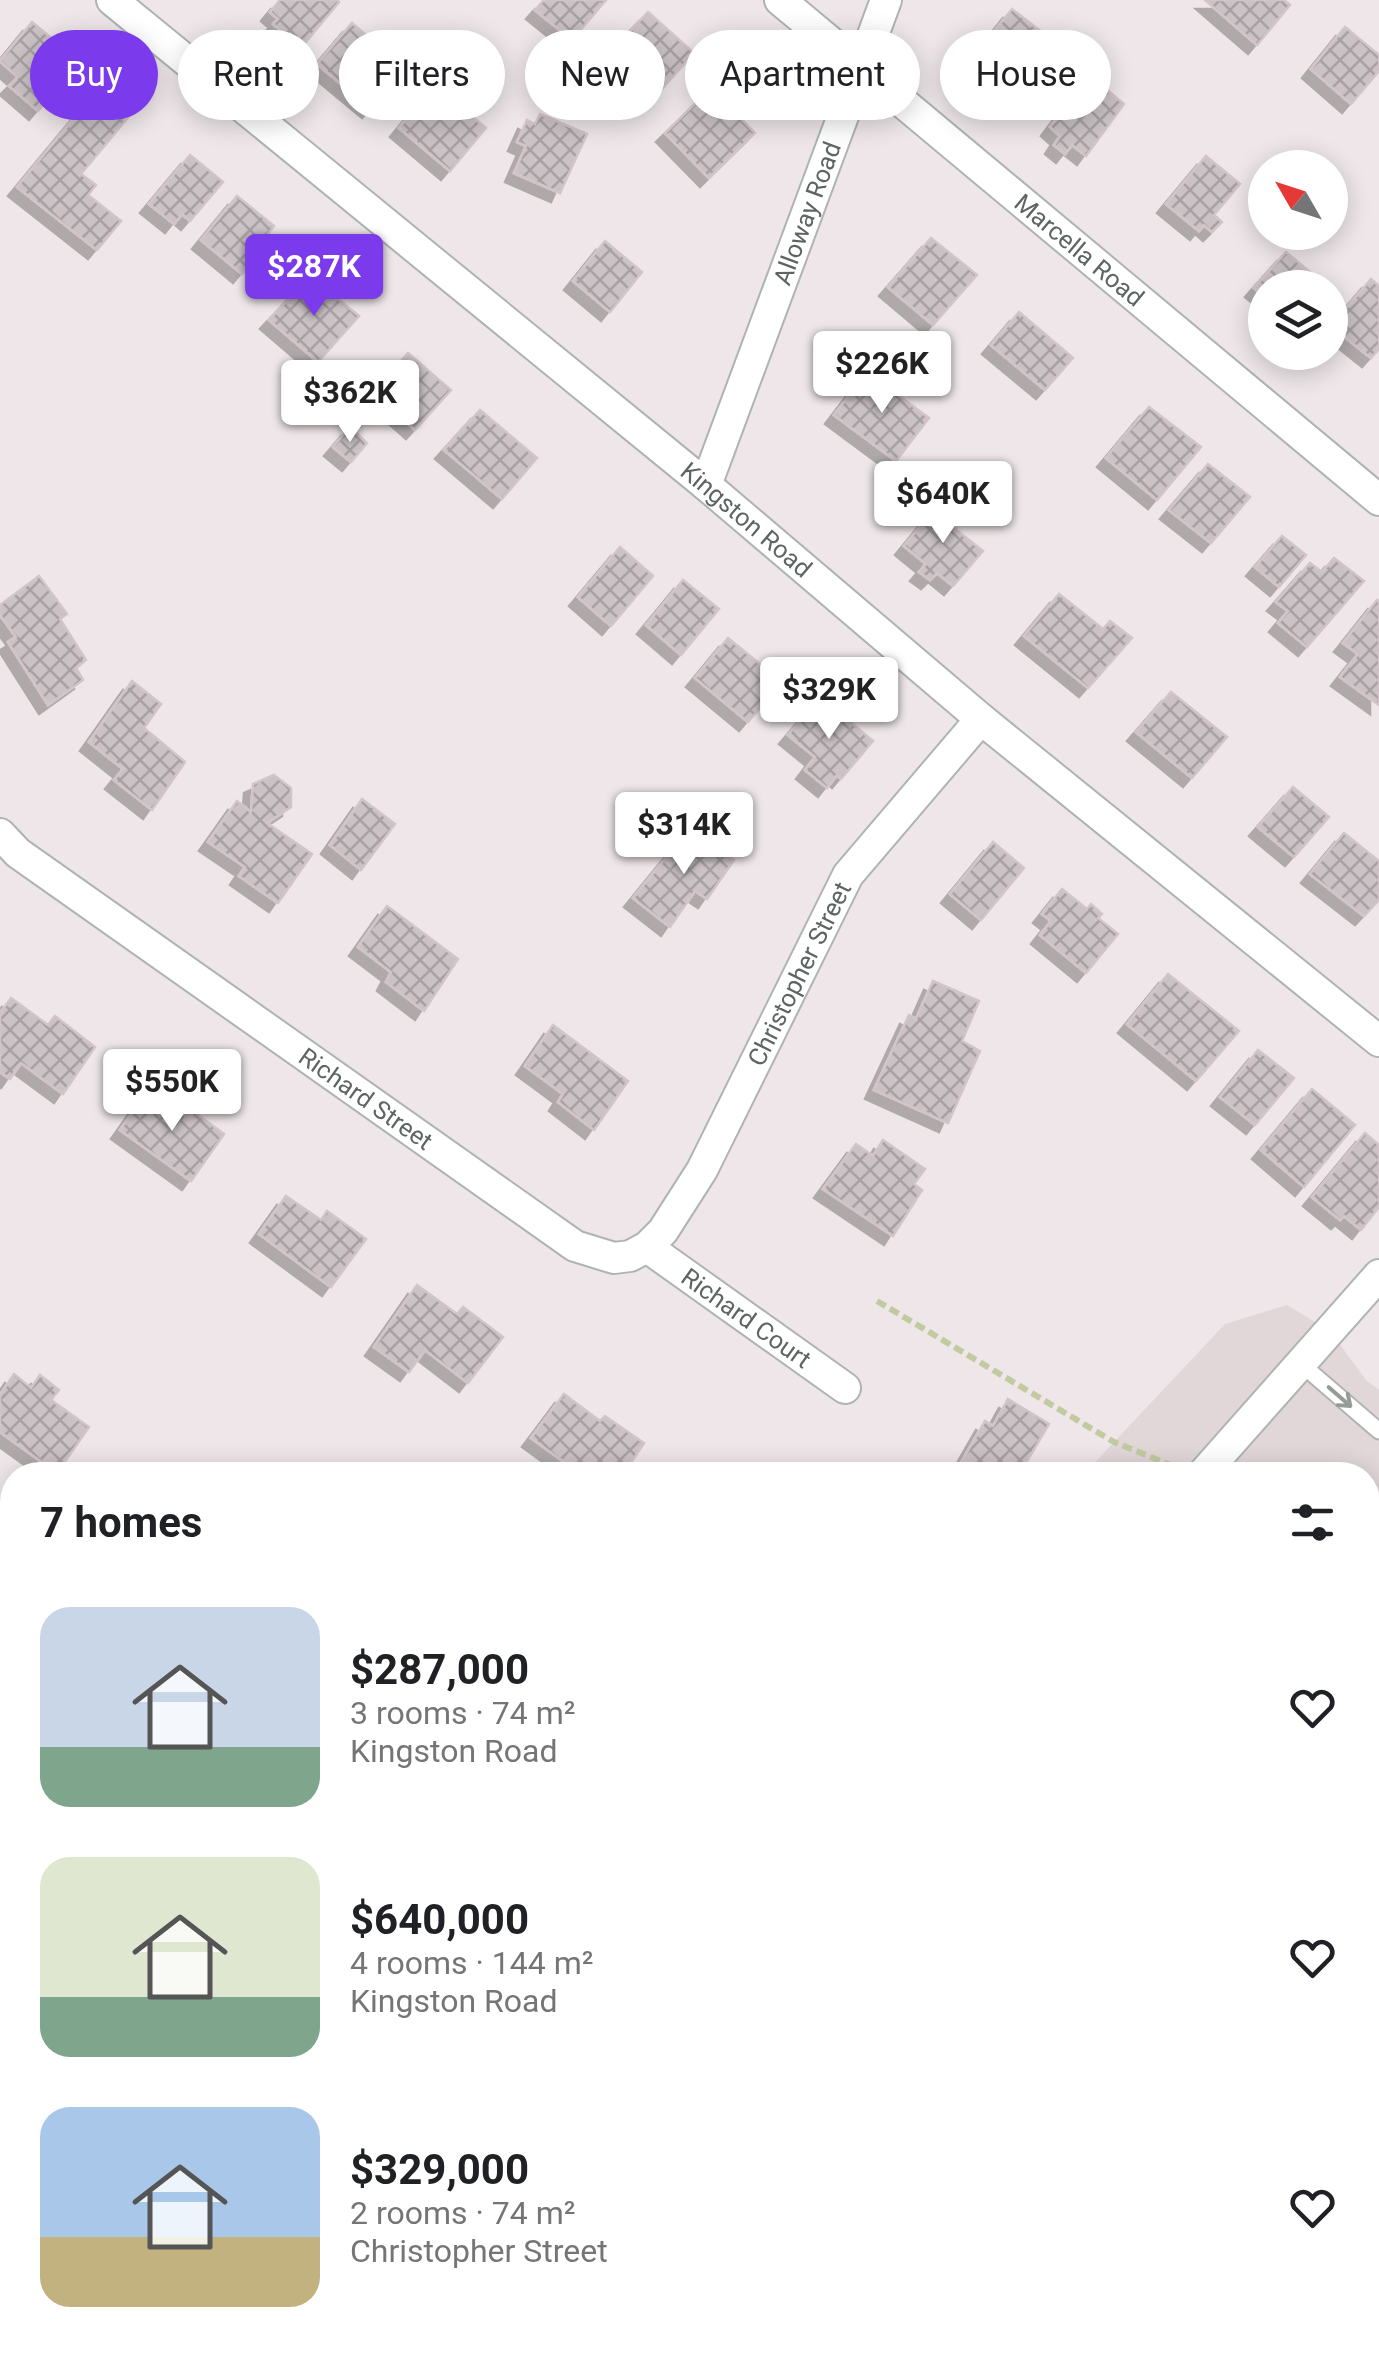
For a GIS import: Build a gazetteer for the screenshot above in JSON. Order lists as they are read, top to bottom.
{
  "streets": {
    "street": [
      "Alloway Road",
      "Marcella Road",
      "Kingston Road",
      "Christopher Street",
      "Richard Street",
      "Richard Court"
    ]
  },
  "crossings": [
    ["Alloway Road", "Kingston Road"],
    ["Kingston Road", "Christopher Street"],
    ["Christopher Street", "Richard Street"],
    ["Christopher Street", "Richard Court"],
    ["Richard Street", "Richard Court"]
  ],
  "north": "top left",
  "page": {
    "chip": [
      "Buy",
      "Rent",
      "Filters",
      "New",
      "Apartment",
      "House"
    ],
    "price": [
      "$287K",
      "$226K",
      "$362K",
      "$640K",
      "$329K",
      "$314K",
      "$550K"
    ],
    "heading": "7 homes",
    "list": [
      {
        "name": "$287,000",
        "note": "3 rooms · 74 m² · Kingston Road"
      },
      {
        "name": "$640,000",
        "note": "4 rooms · 144 m² · Kingston Road"
      },
      {
        "name": "$329,000",
        "note": "2 rooms · 74 m² · Christopher Street"
      }
    ]
  }
}
